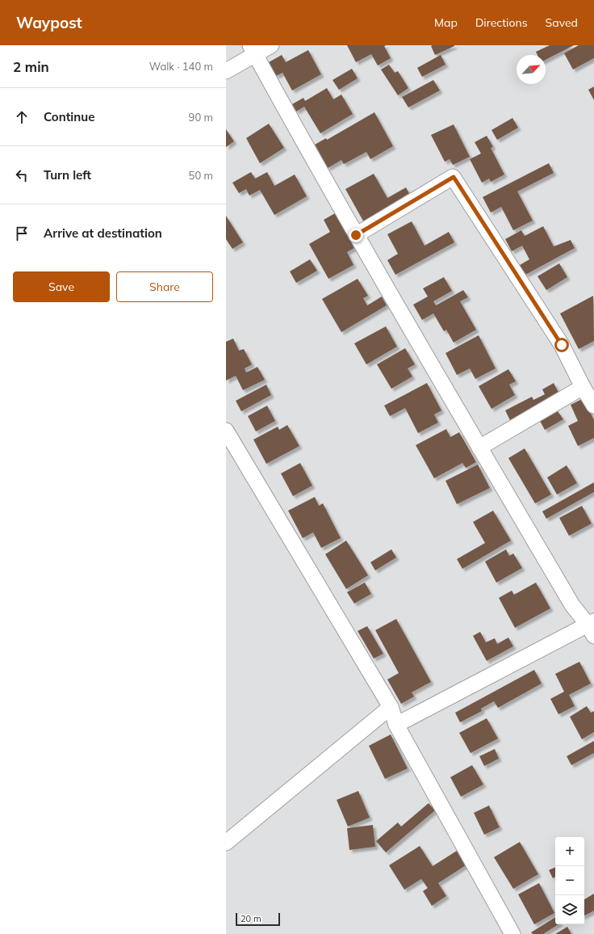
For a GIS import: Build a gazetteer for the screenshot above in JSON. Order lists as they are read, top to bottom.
{
  "scale_bar": "20 m",
  "north": "top right",
  "page": {
    "header": "Waypost",
    "nav": ["Map", "Directions", "Saved"],
    "heading": ["2 min", "Walk · 140 m"],
    "list": [
      ["Continue", "90 m"],
      ["Turn left", "50 m"],
      "Arrive at destination"
    ],
    "buttons": ["Save", "Share"],
    "map_buttons": ["+", "−"],
    "scale": "20 m"
  }
}
